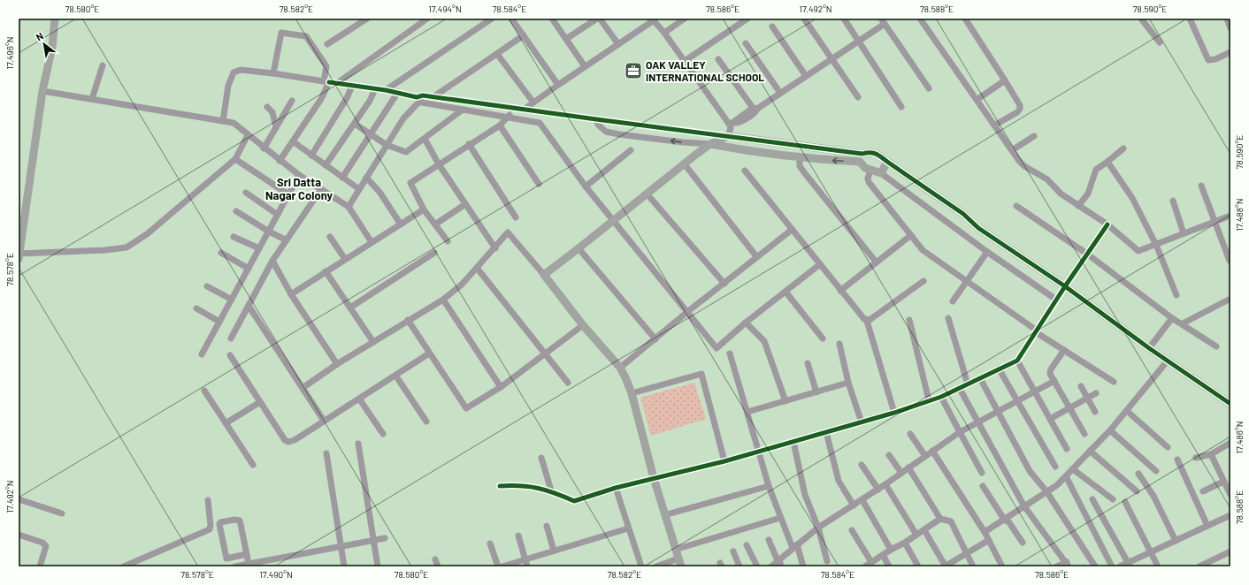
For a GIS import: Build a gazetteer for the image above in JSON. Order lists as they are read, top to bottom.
{
  "districts": ["Sri Datta Nagar Colony"],
  "places": {
    "office": ["OAK VALLEY INTERNATIONAL SCHOOL"]
  },
  "north": "top left",
  "coordinates": [
    "78.580°E",
    "78.582°E",
    "17.494°N",
    "78.584°E",
    "78.586°E",
    "17.492°N",
    "78.588°E",
    "78.590°E",
    "17.496°N",
    "17.488°N",
    "78.578°E",
    "17.486°N",
    "17.490°N"
  ]
}
